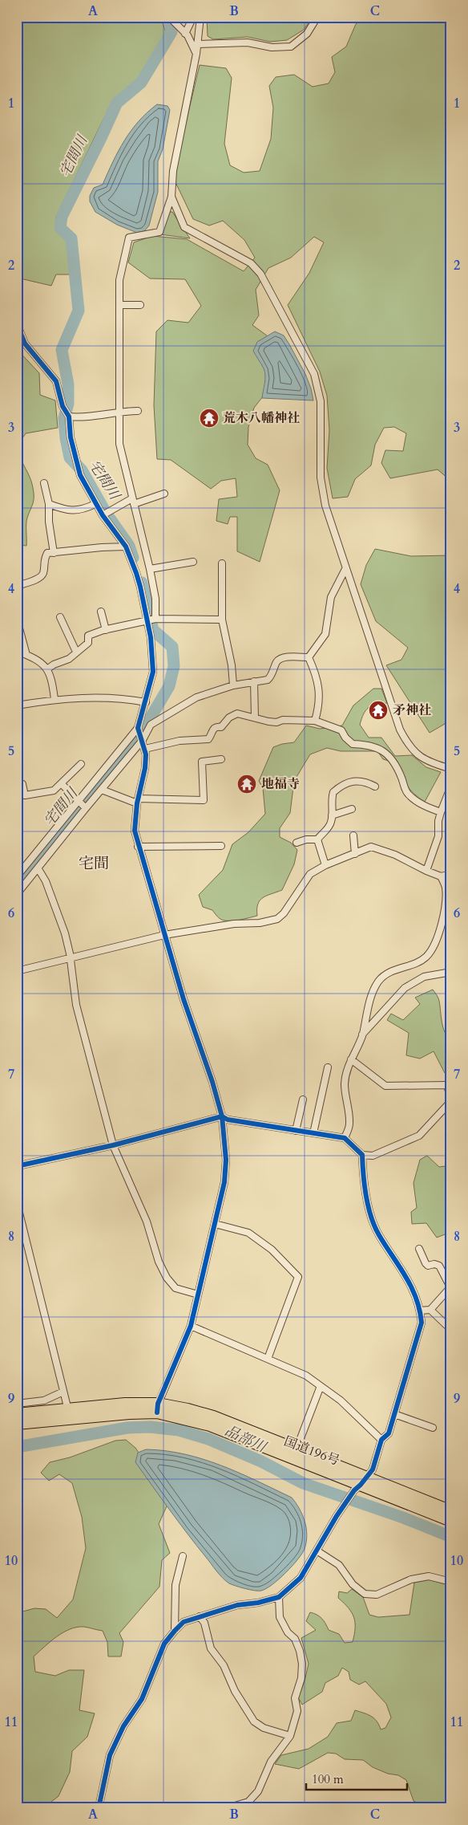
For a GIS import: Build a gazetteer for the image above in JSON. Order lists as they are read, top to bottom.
{
  "streets": {
    "highway": ["国道196号"]
  },
  "districts": ["宅間"],
  "water": ["宅間川", "品部川"],
  "places": {
    "temple": ["荒木八幡神社", "矛神社", "地福寺"]
  },
  "scale_bar": "100 m",
  "grid": {
    "columns": ["A", "B", "C"],
    "rows": [
      "1",
      "2",
      "3",
      "4",
      "5",
      "6",
      "7",
      "8",
      "9",
      "10",
      "11"
    ]
  }
}
